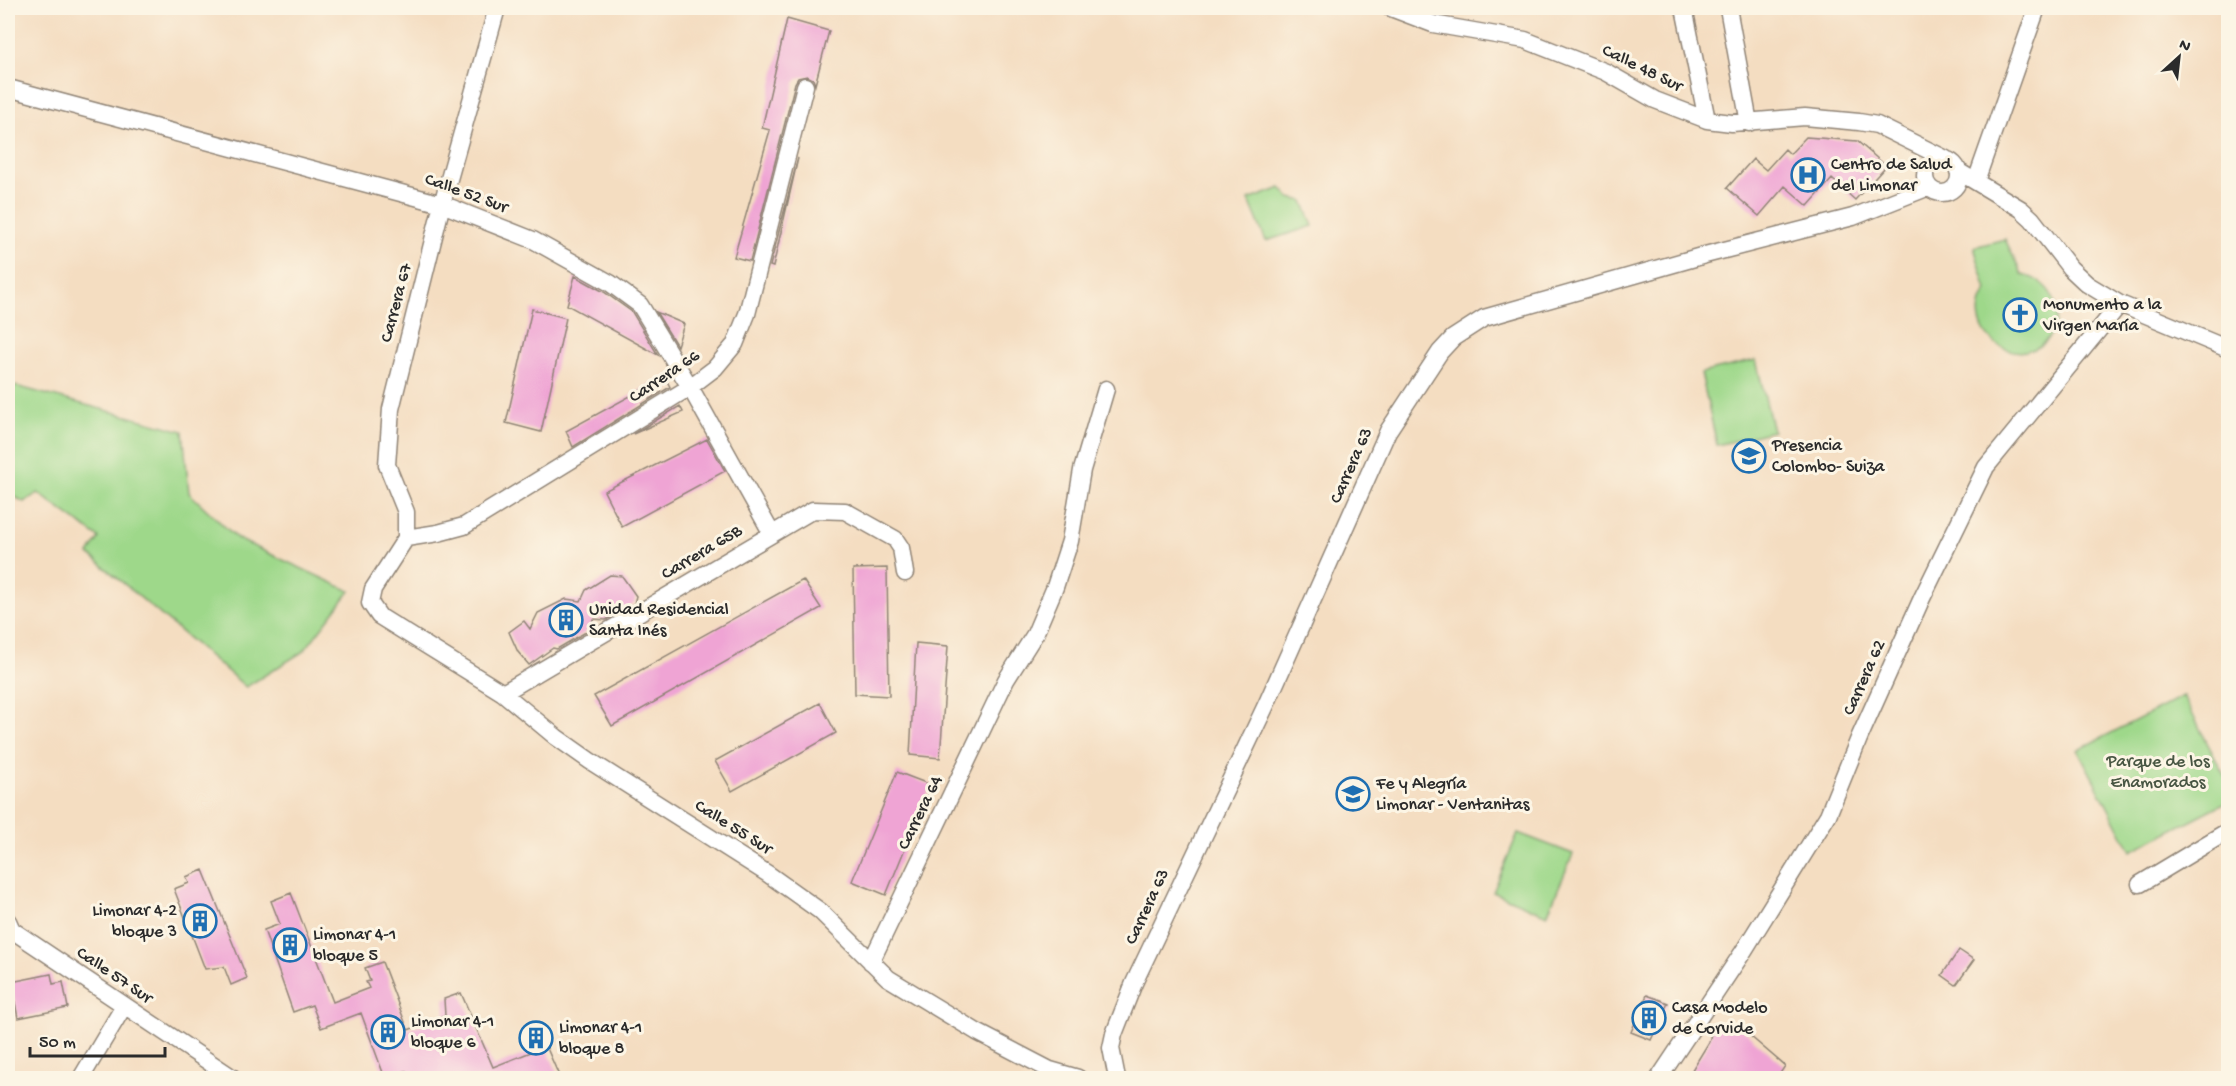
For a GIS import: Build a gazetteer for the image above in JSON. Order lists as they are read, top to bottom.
{
  "streets": {
    "street": [
      "Calle 48 Sur",
      "Calle 52 Sur",
      "Carrera 67",
      "Carrera 66",
      "Carrera 63",
      "Carrera 65B",
      "Carrera 62",
      "Carrera 64",
      "Calle 55 Sur",
      "Calle 57 Sur"
    ]
  },
  "crossings": [
    ["Calle 48 Sur", "Carrera 63"],
    ["Calle 48 Sur", "Carrera 62"],
    ["Calle 52 Sur", "Carrera 67"],
    ["Calle 52 Sur", "Carrera 66"],
    ["Calle 52 Sur", "Carrera 65B"],
    ["Carrera 67", "Carrera 66"],
    ["Carrera 67", "Calle 55 Sur"],
    ["Carrera 66", "Calle 55 Sur"],
    ["Carrera 65B", "Calle 55 Sur"],
    ["Carrera 64", "Calle 55 Sur"]
  ],
  "parks": ["Parque de los Enamorados"],
  "places": {
    "hospital": ["Centro de Salud del Limonar"],
    "church": ["Monumento a la Virgen María"],
    "school or university": ["Presencia Colombo- Suiza", "Fe y Alegría Limonar - Ventanitas"],
    "building": [
      "Unidad Residencial Santa Inés",
      "Limonar 4-2 bloque 3",
      "Limonar 4-1 bloque 5",
      "Casa Modelo de Corvide",
      "Limonar 4-1 bloque 6",
      "Limonar 4-1 bloque 8"
    ]
  },
  "scale_bar": "50 m",
  "north": "top right"
}
